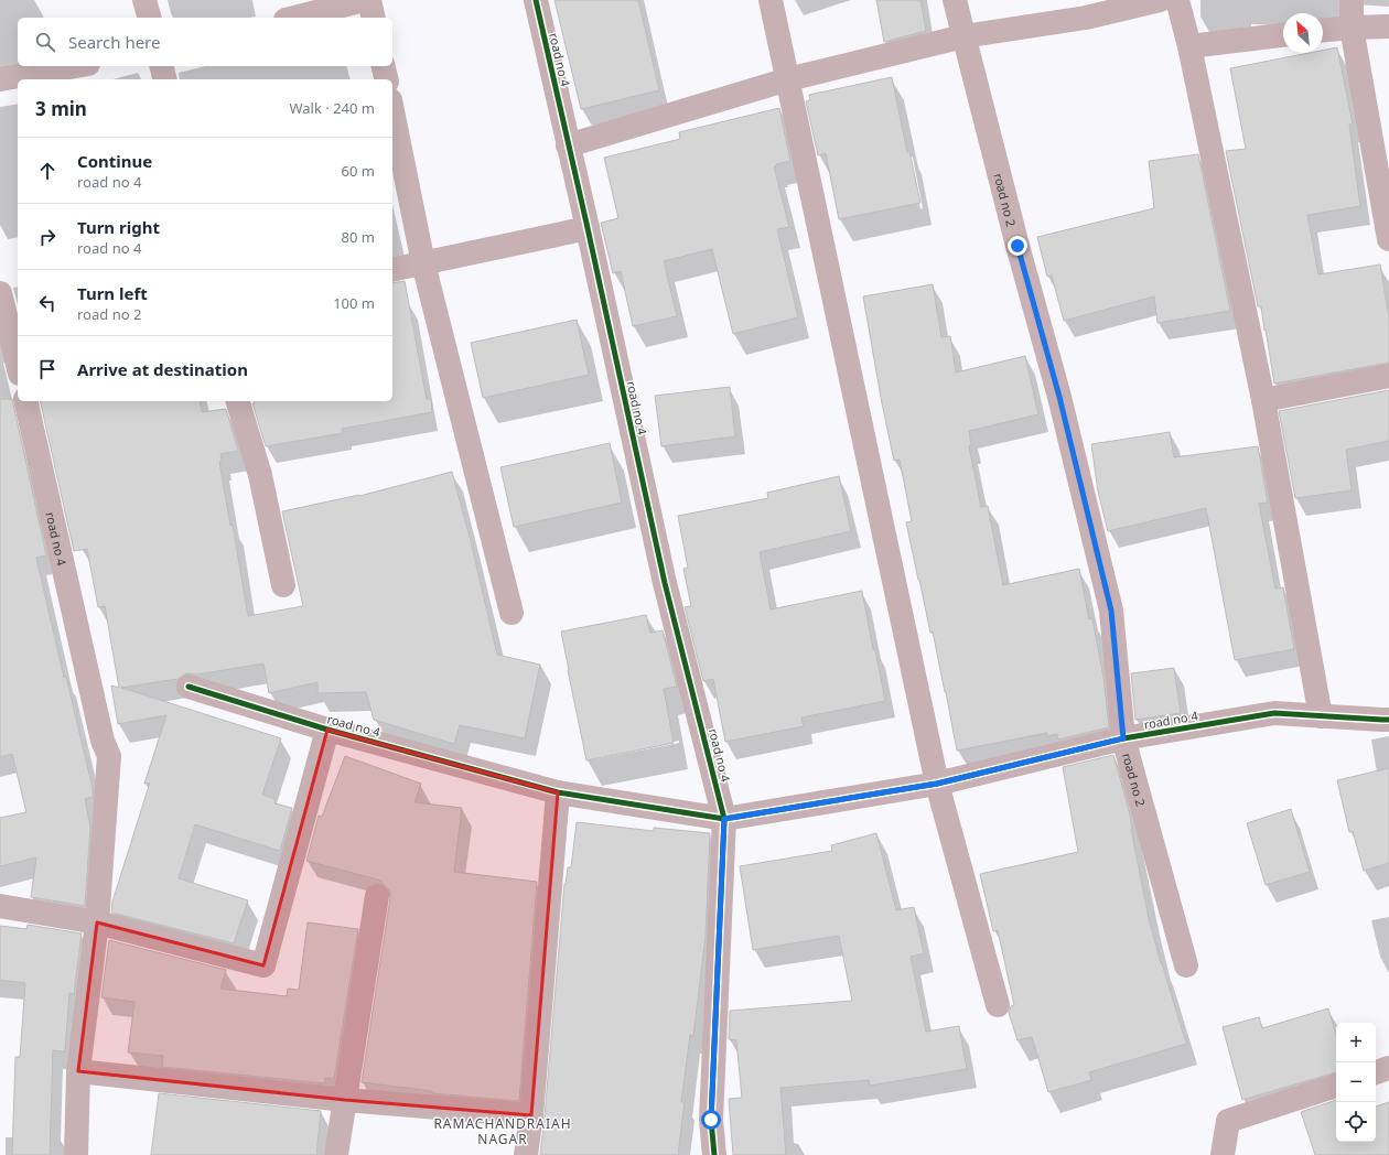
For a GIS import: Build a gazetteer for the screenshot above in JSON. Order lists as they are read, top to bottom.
{
  "streets": {
    "street": ["road no 4", "road no 2"]
  },
  "crossings": [
    ["road no 4", "road no 2"]
  ],
  "districts": ["RAMACHANDRAIAH NAGAR"],
  "north": "top left",
  "page": {
    "search": "Search here",
    "heading": ["3 min", "Walk · 240 m"],
    "list": [
      ["Continue", "road no 4", "60 m"],
      ["Turn right", "road no 4", "80 m"],
      ["Turn left", "road no 2", "100 m"],
      "Arrive at destination"
    ],
    "map_buttons": ["+", "−"]
  }
}
